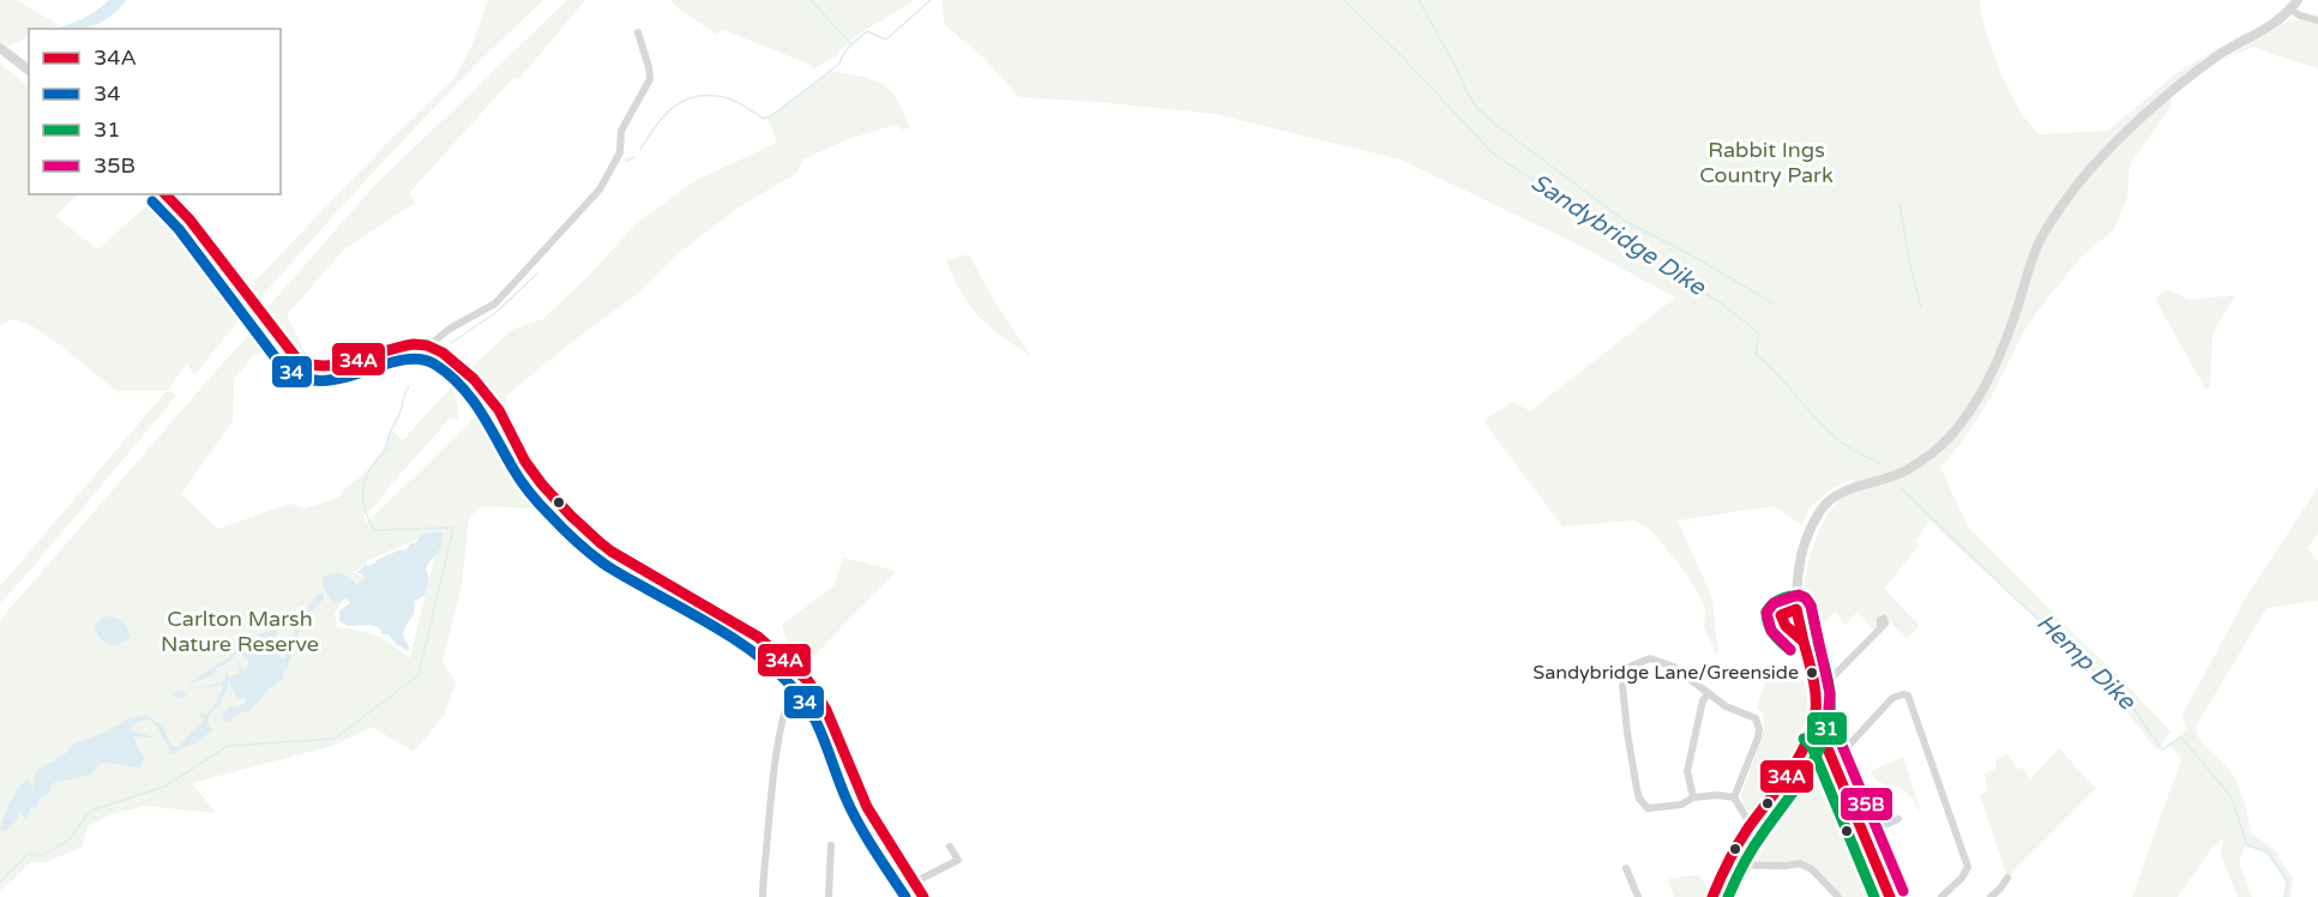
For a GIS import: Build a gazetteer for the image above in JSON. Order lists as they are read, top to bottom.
{
  "water": ["Sandybridge Dike", "Hemp Dike"],
  "parks": ["Rabbit Ings Country Park", "Carlton Marsh Nature Reserve"],
  "places": ["Sandybridge Lane/Greenside"],
  "lines": [
    "transit line 34A",
    "transit line 34",
    "transit line 35B",
    "transit line 31"
  ],
  "legend": [
    "34A",
    "34",
    "31",
    "35B"
  ]
}
